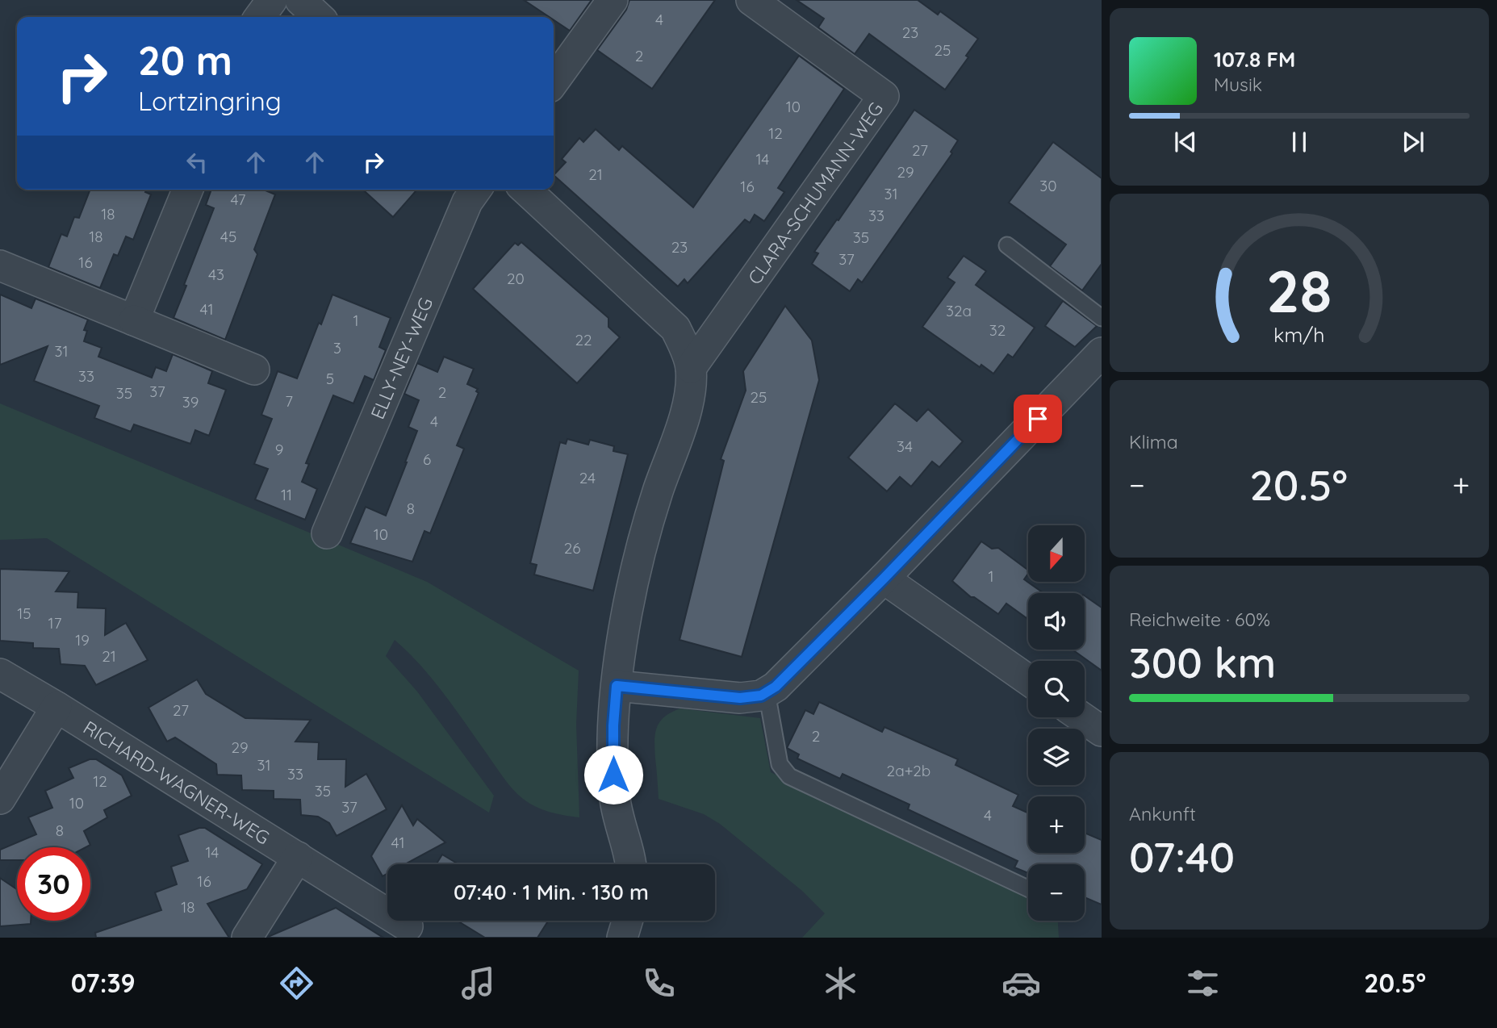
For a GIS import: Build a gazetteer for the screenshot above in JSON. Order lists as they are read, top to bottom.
{
  "streets": {
    "street": ["CLARA-SCHUMANN-WEG", "ELLY-NEY-WEG", "RICHARD-WAGNER-WEG"]
  },
  "house_numbers": [
    "4",
    "23",
    "25",
    "2",
    "10",
    "12",
    "27",
    "14",
    "29",
    "21",
    "30",
    "16",
    "31",
    "47",
    "18",
    "33",
    "18",
    "45",
    "35",
    "23",
    "37",
    "16",
    "43",
    "20",
    "41",
    "32a",
    "1",
    "32",
    "22",
    "3",
    "31",
    "33",
    "5",
    "37",
    "2",
    "35",
    "25",
    "7",
    "39",
    "4",
    "34",
    "9",
    "6",
    "24",
    "11",
    "8",
    "10",
    "26",
    "1",
    "15",
    "17",
    "19",
    "21",
    "27",
    "2",
    "29",
    "31",
    "2a+2b",
    "33",
    "12",
    "35",
    "10",
    "37",
    "4",
    "8",
    "41",
    "14",
    "16",
    "18"
  ],
  "north": "bottom",
  "page": {
    "turn": ["20 m", "Lortzingring"],
    "song": ["107.8 FM", "Musik"],
    "tile": [
      "Klima",
      ["Reichweite · 60%", "300 km"],
      ["Ankunft", "07:40"]
    ],
    "heat": ["−", "20.5°", "+"],
    "map_buttons": ["+", "−"],
    "limit": "30",
    "trip": "07:40 · 1 Min. · 130 m",
    "tabs": ["07:39", "20.5°"],
    "gauge": ["28", "km/h"]
  }
}
